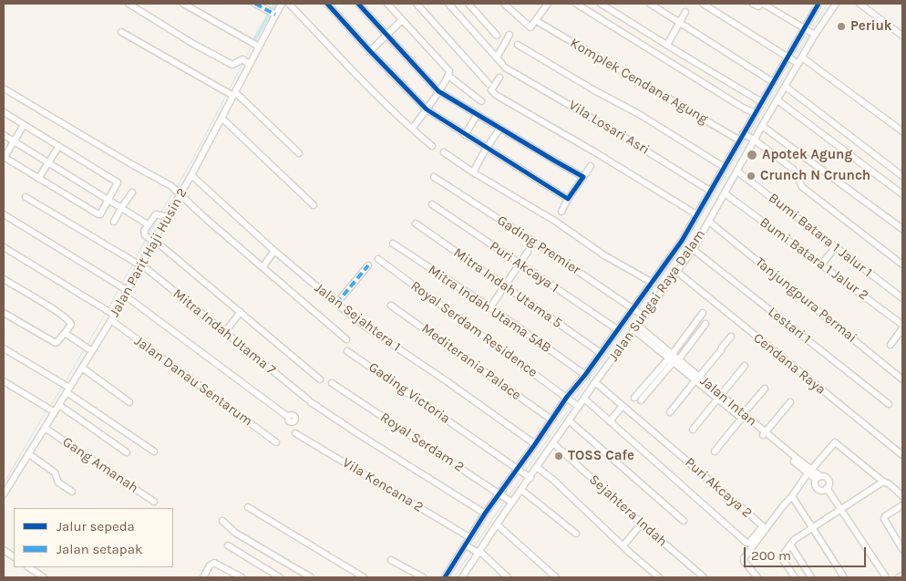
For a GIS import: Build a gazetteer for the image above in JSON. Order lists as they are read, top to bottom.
{
  "streets": {
    "street": [
      "Komplek Cendana Agung",
      "Vila Losari Asri",
      "Bumi Batara 1 Jalur 1",
      "Gading Premier",
      "Jalan Parit Haji Husin 2",
      "Bumi Batara 1 Jalur 2",
      "Puri Akcaya 1",
      "Mitra Indah Utama 5",
      "Jalan Sungai Raya Dalam",
      "Tanjungpura Permai",
      "Mitra Indah Utama 5AB",
      "Jalan Sejahtera 1",
      "Lestari 1",
      "Royal Serdam Residence",
      "Mitra Indah Utama 7",
      "Mediterania Palace",
      "Cendana Raya",
      "Jalan Danau Sentarum",
      "Gading Victoria",
      "Royal Serdam 2",
      "Gang Amanah",
      "Vila Kencana 2",
      "Puri Akcaya 2",
      "Sejahtera Indah"
    ]
  },
  "crossings": [
    ["Bumi Batara 1 Jalur 1", "Jalan Sungai Raya Dalam"],
    ["Gading Premier", "Jalan Sungai Raya Dalam"],
    ["Jalan Parit Haji Husin 2", "Jalan Sejahtera 1"],
    ["Jalan Parit Haji Husin 2", "Mitra Indah Utama 7"],
    ["Jalan Parit Haji Husin 2", "Jalan Danau Sentarum"],
    ["Jalan Parit Haji Husin 2", "Gang Amanah"],
    ["Bumi Batara 1 Jalur 2", "Jalan Sungai Raya Dalam"],
    ["Jalan Sungai Raya Dalam", "Tanjungpura Permai"],
    ["Jalan Sungai Raya Dalam", "Lestari 1"],
    ["Jalan Sungai Raya Dalam", "Royal Serdam Residence"],
    ["Jalan Sungai Raya Dalam", "Cendana Raya"],
    ["Jalan Sungai Raya Dalam", "Royal Serdam 2"],
    ["Jalan Sungai Raya Dalam", "Puri Akcaya 2"],
    ["Jalan Sungai Raya Dalam", "Sejahtera Indah"]
  ],
  "places": [
    "Periuk",
    "Apotek Agung",
    "Crunch N Crunch",
    "TOSS Cafe"
  ],
  "legend": ["Jalur sepeda", "Jalan setapak"],
  "scale_bar": "200 m"
}
